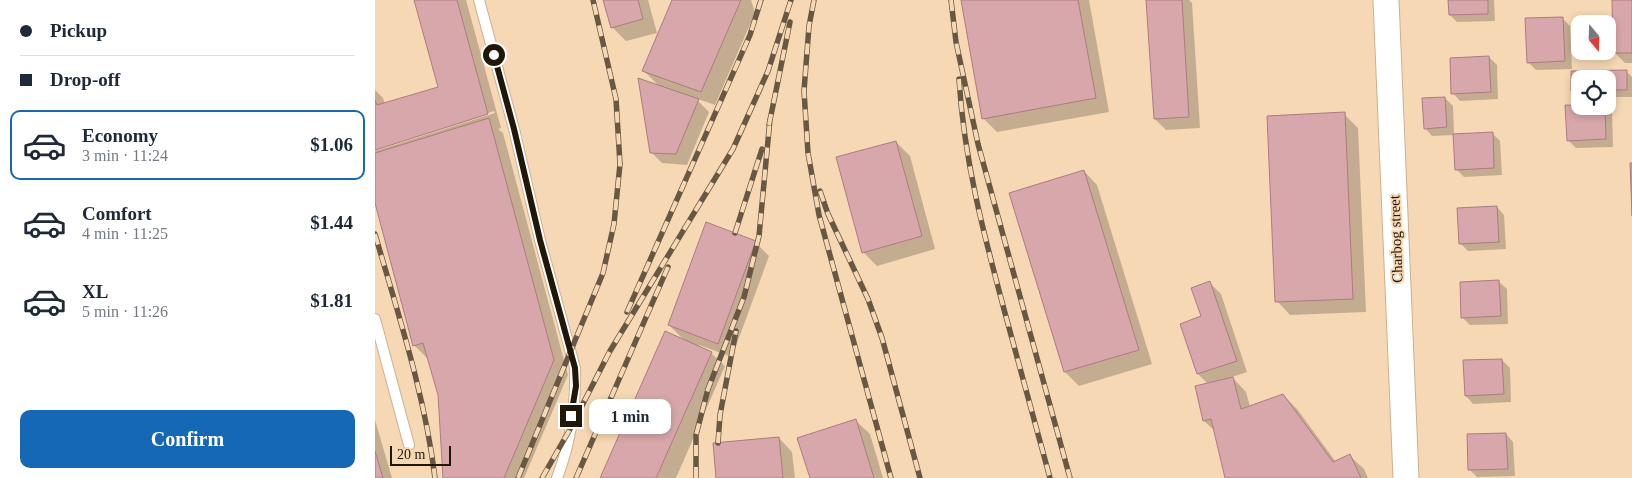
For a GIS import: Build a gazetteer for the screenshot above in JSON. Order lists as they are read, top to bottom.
{
  "streets": {
    "street": ["Charbog street"]
  },
  "scale_bar": "20 m",
  "north": "bottom",
  "page": {
    "banner": ["Pickup", "Drop-off"],
    "list": [
      {
        "name": "Economy",
        "note": "3 min · 11:24",
        "value": "$1.06"
      },
      {
        "name": "Comfort",
        "note": "4 min · 11:25",
        "value": "$1.44"
      },
      {
        "name": "XL",
        "note": "5 min · 11:26",
        "value": "$1.81"
      }
    ],
    "bubble": "1 min",
    "buttons": "Confirm",
    "scale": "20 m"
  }
}
